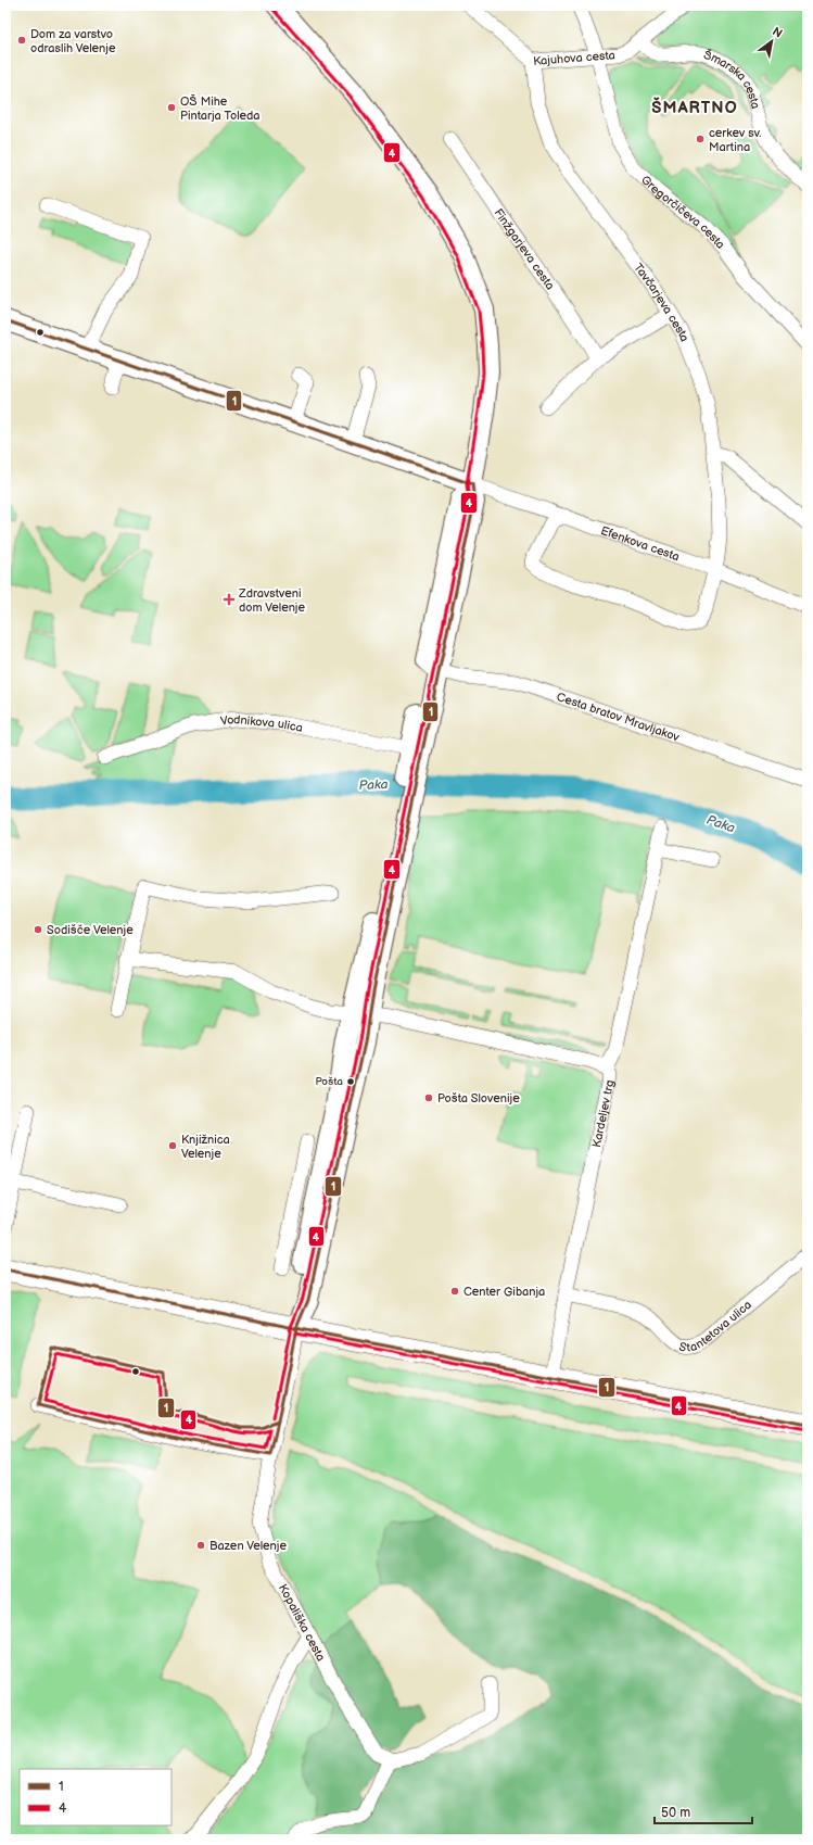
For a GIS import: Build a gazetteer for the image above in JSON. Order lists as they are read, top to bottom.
{
  "streets": {
    "street": [
      "Kajuhova cesta",
      "Šmarska cesta",
      "Gregorčičeva cesta",
      "Finžgarjeva cesta",
      "Tavčarjeva cesta",
      "Efenkova cesta",
      "Cesta bratov Mravljakov",
      "Vodnikova ulica",
      "Kardeljev trg",
      "Stantetova ulica",
      "Kopališka cesta"
    ]
  },
  "crossings": [
    ["Kajuhova cesta", "Šmarska cesta"],
    ["Kajuhova cesta", "Gregorčičeva cesta"],
    ["Kajuhova cesta", "Tavčarjeva cesta"],
    ["Tavčarjeva cesta", "Efenkova cesta"],
    ["Kardeljev trg", "Stantetova ulica"]
  ],
  "districts": ["ŠMARTNO"],
  "water": ["Paka"],
  "places": {
    "other": [
      "Dom za varstvo odraslih Velenje",
      "OŠ Mihe Pintarja Toleda",
      "cerkev sv. Martina",
      "Sodišče Velenje",
      "Pošta",
      "Pošta Slovenije",
      "Knjižnica Velenje",
      "Center Gibanja",
      "Bazen Velenje"
    ],
    "health": ["Zdravstveni dom Velenje"]
  },
  "lines": ["transit line 4", "transit line 1"],
  "legend": ["1", "4"],
  "scale_bar": "50 m",
  "north": "top right"
}
